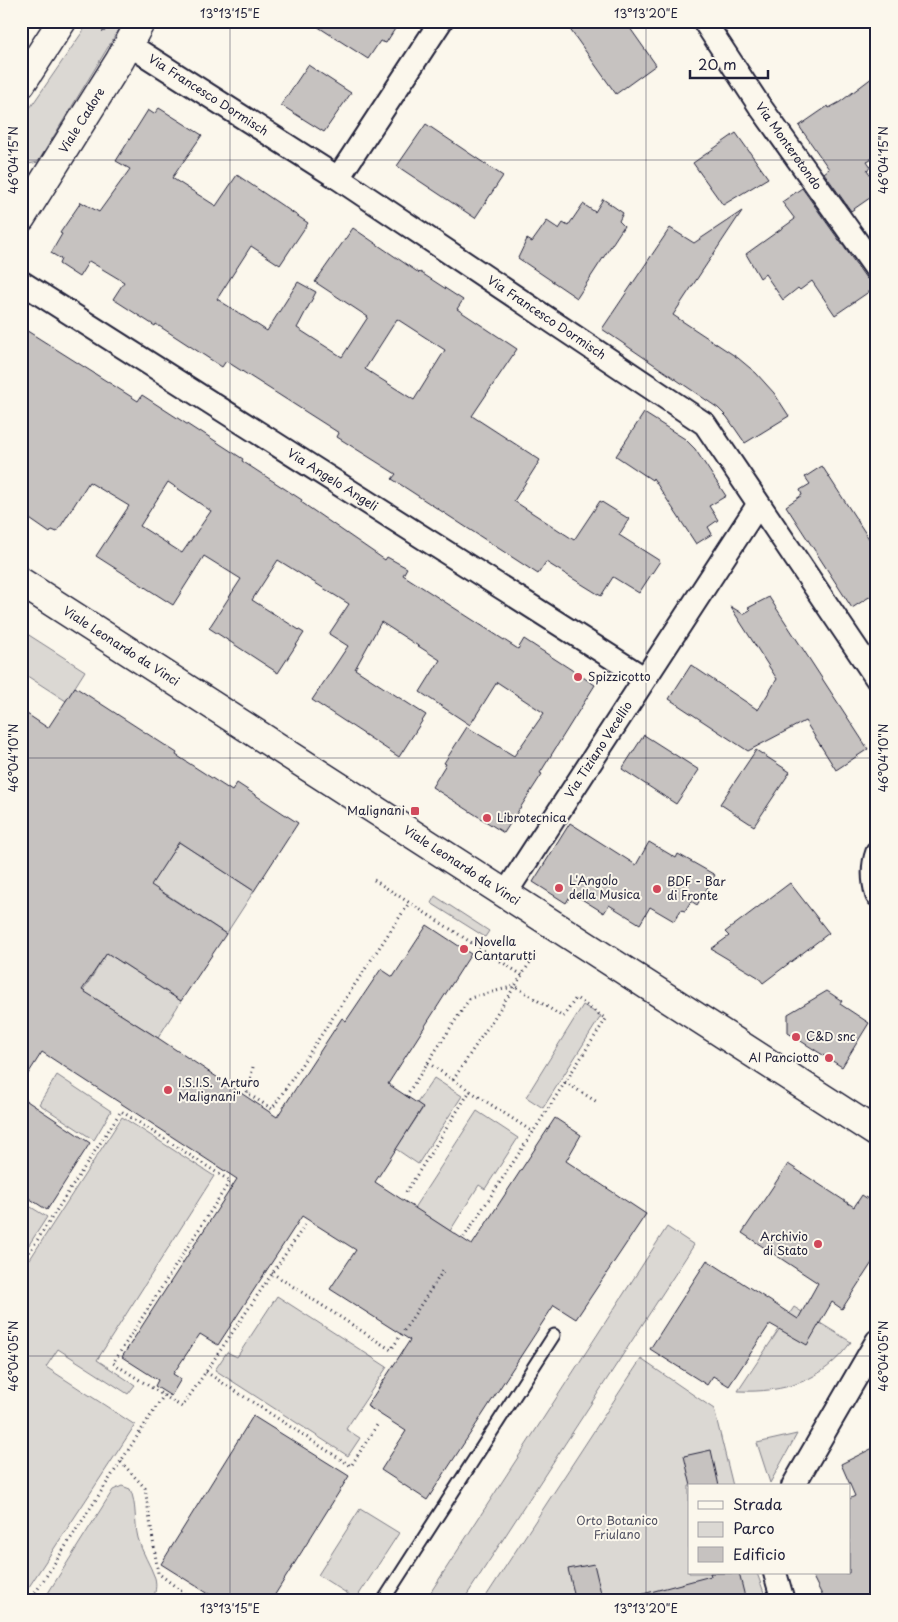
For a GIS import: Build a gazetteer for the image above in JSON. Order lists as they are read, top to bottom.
{
  "streets": {
    "main road": ["Viale Cadore", "Viale Leonardo da Vinci"],
    "street": [
      "Via Francesco Dormisch",
      "Via Monterotondo",
      "Via Angelo Angeli",
      "Via Tiziano Vecellio"
    ]
  },
  "crossings": [
    ["Via Francesco Dormisch", "Viale Cadore"],
    ["Via Francesco Dormisch", "Via Tiziano Vecellio"],
    ["Via Angelo Angeli", "Via Tiziano Vecellio"],
    ["Viale Leonardo da Vinci", "Via Tiziano Vecellio"]
  ],
  "parks": ["Orto Botanico Friulano"],
  "places": {
    "other": [
      "Spizzicotto",
      "Librotecnica",
      "L'Angolo della Musica",
      "BDF - Bar di Fronte",
      "Novella Cantarutti",
      "C&D snc",
      "Al Panciotto",
      "I.S.I.S. \"Arturo Malignani\"",
      "Archivio di Stato"
    ],
    "transit": ["Malignani"]
  },
  "legend": ["Strada", "Parco", "Edificio"],
  "scale_bar": "20 m",
  "coordinates": [
    "13°13'15\"E",
    "13°13'20\"E",
    "46°04'15\"N",
    "46°04'10\"N",
    "46°04'05\"N"
  ]
}
